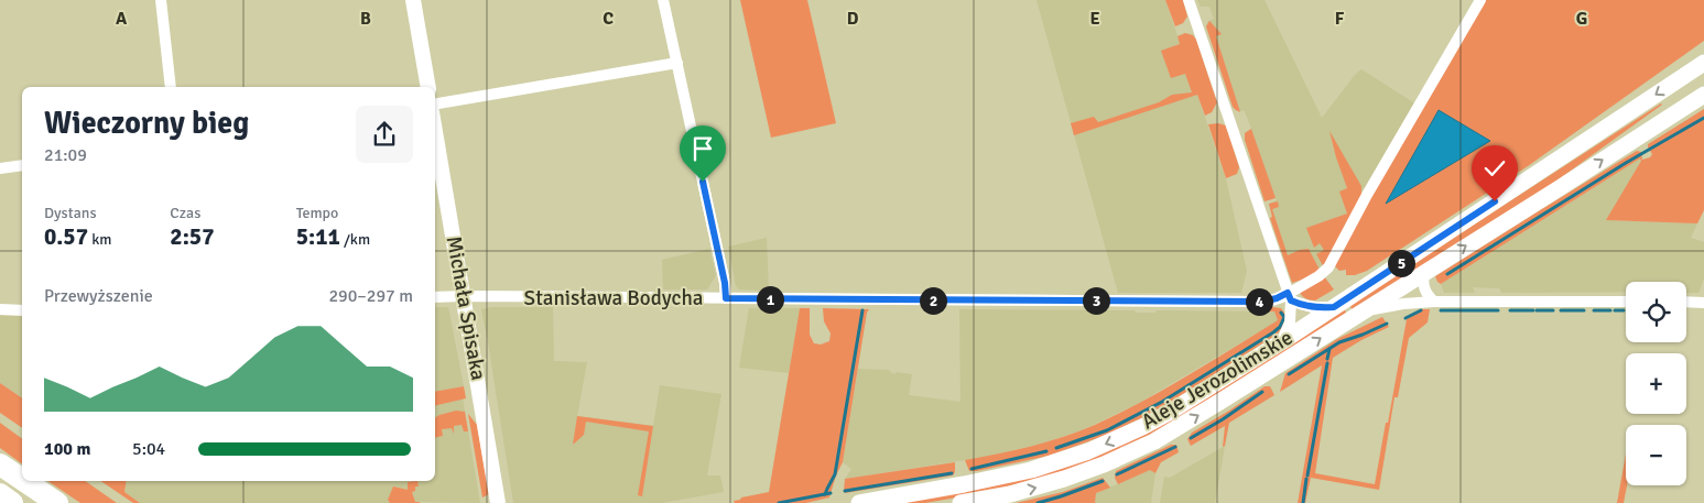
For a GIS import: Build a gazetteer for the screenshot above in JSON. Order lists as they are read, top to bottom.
{
  "streets": {
    "main road": ["Aleje Jerozolimskie"],
    "street": ["Stanisława Bodycha", "Michała Spisaka"]
  },
  "crossings": [
    ["Stanisława Bodycha", "Michała Spisaka"]
  ],
  "page": {
    "heading": ["Wieczorny bieg", "21:09"],
    "stats": [
      ["Dystans", "0.57 km"],
      ["Czas", "2:57"],
      ["Tempo", "5:11 /km"]
    ],
    "pins": [
      "5",
      "1",
      "2",
      "3",
      "4"
    ],
    "chart": ["Przewyższenie", "290–297 m"],
    "map_buttons": ["+", "−"],
    "list": [
      {
        "name": "100 m",
        "note": "5:04"
      }
    ]
  },
  "grid": {
    "columns": [
      "A",
      "B",
      "C",
      "D",
      "E",
      "F",
      "G"
    ]
  }
}
